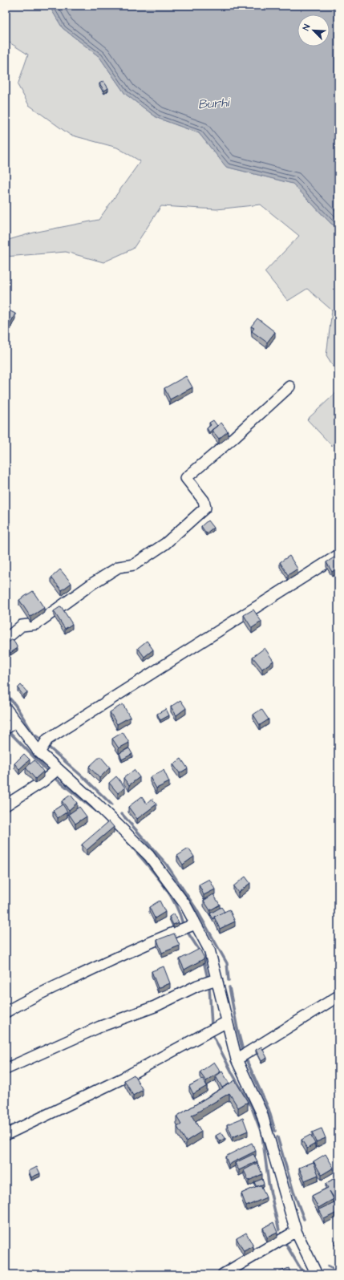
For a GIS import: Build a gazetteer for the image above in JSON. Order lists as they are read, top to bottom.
{
  "water": ["Burhi"],
  "north": "top left"
}
